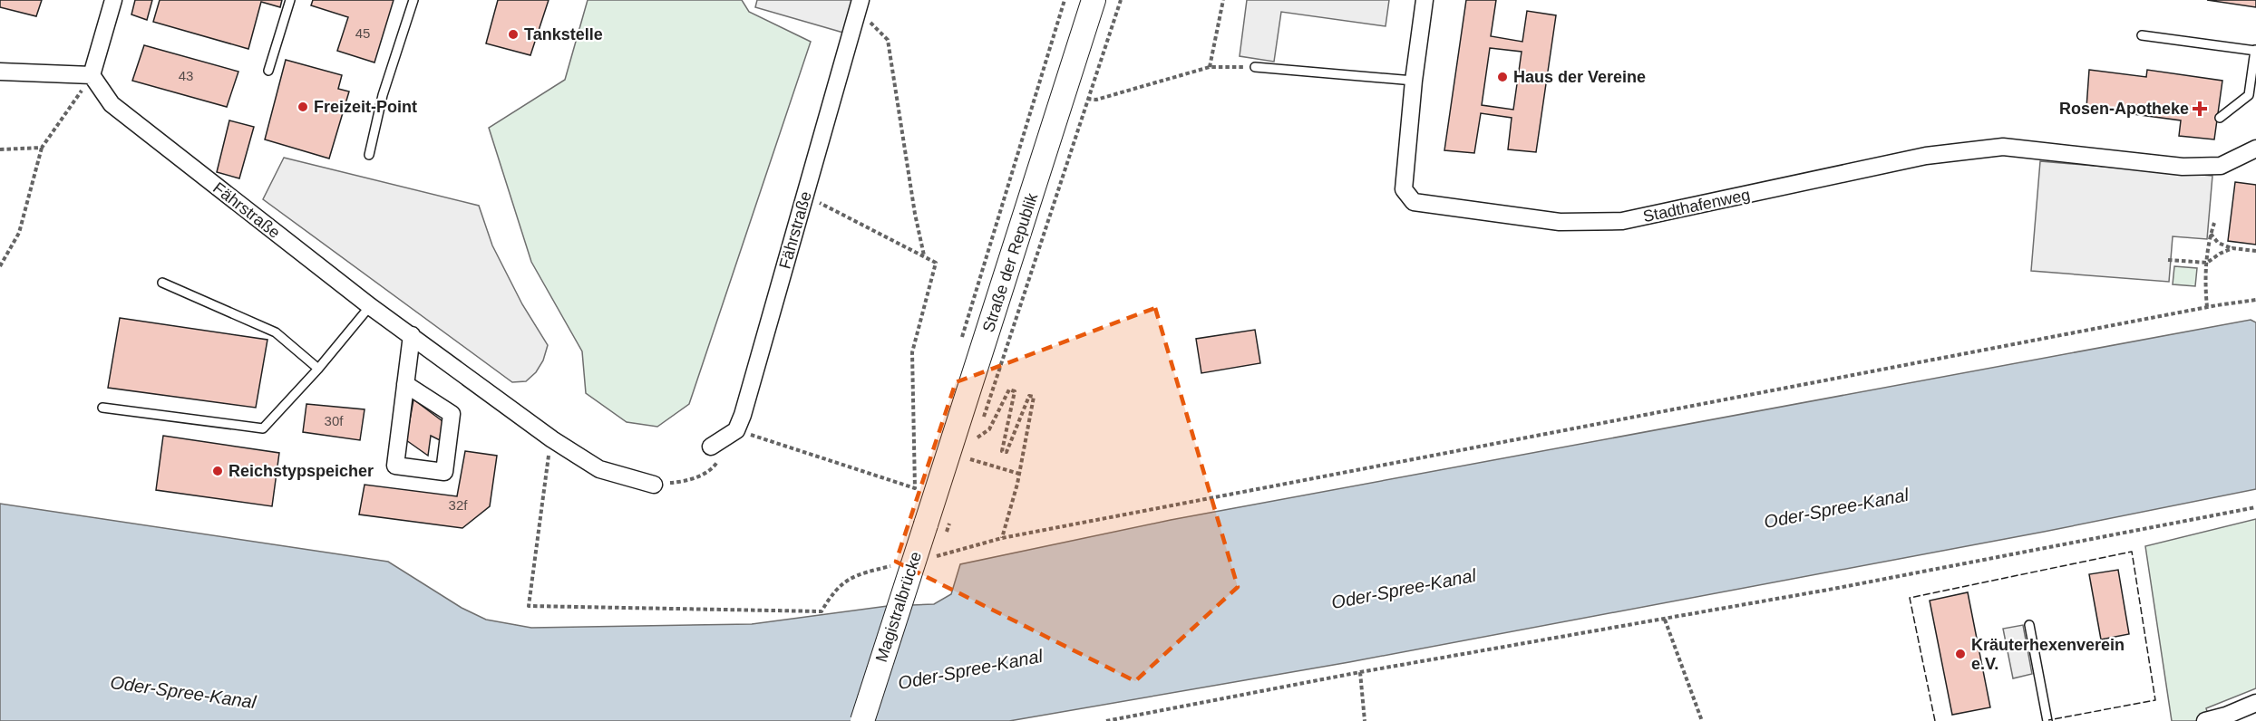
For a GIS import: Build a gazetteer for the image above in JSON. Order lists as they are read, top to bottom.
{
  "streets": {
    "main road": ["Straße der Republik", "Magistralbrücke"],
    "street": ["Stadthafenweg", "Fährstraße"]
  },
  "crossings": [
    ["Straße der Republik", "Magistralbrücke"]
  ],
  "water": ["Oder-Spree-Kanal"],
  "places": {
    "other": [
      "Tankstelle",
      "Haus der Vereine",
      "Freizeit-Point",
      "Reichstypspeicher",
      "Kräuterhexenverein e.V."
    ],
    "health": ["Rosen-Apotheke"]
  },
  "house_numbers": [
    "45",
    "43",
    "30f",
    "32f"
  ]
}
